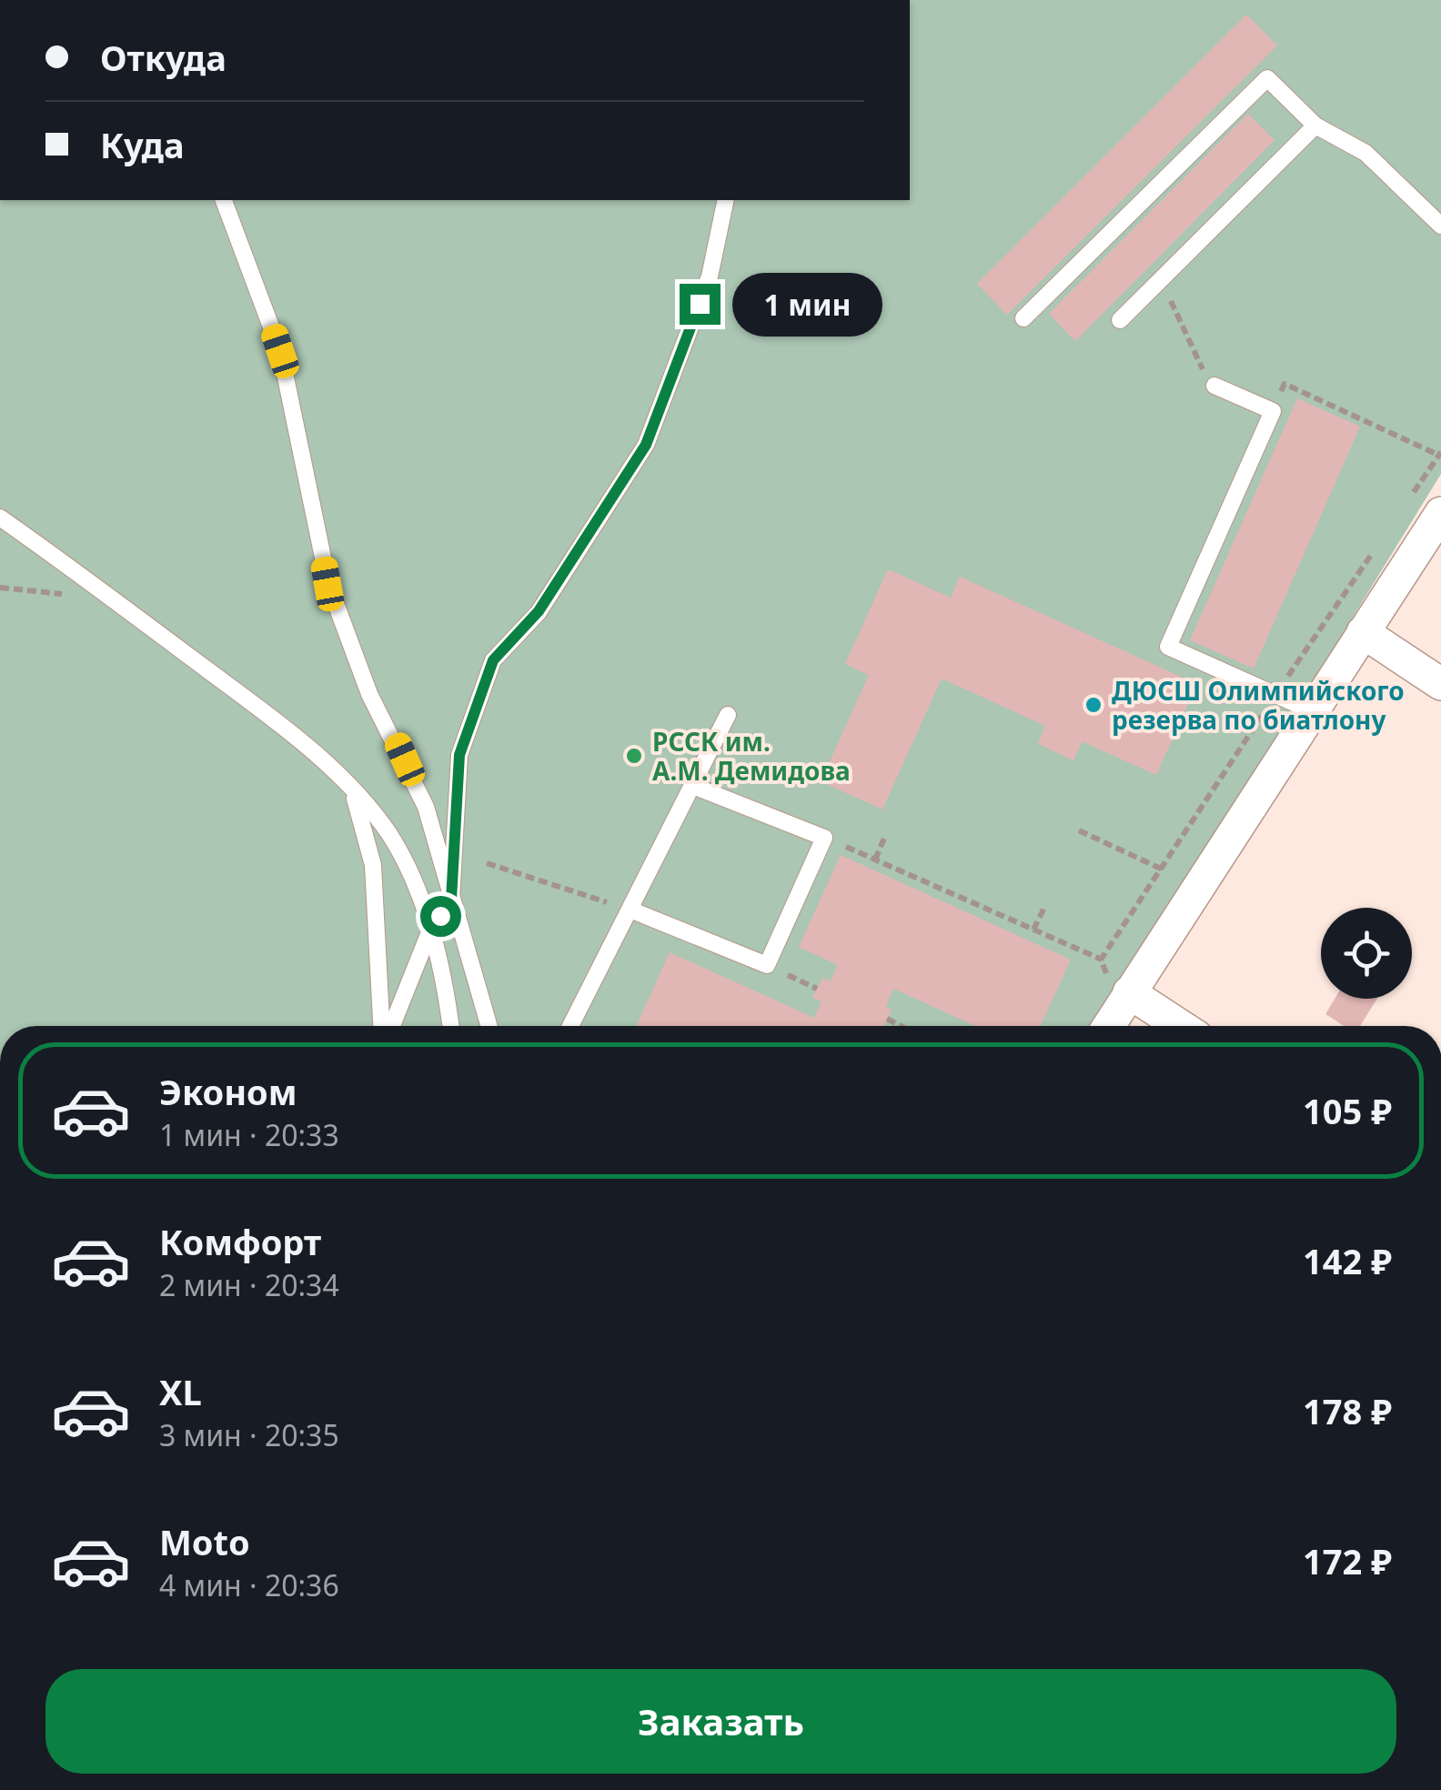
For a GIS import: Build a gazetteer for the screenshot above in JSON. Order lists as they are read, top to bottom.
{
  "places": ["ДЮСШ Олимпийского резерва по биатлону", "РССК им. А.М. Демидова"],
  "page": {
    "banner": ["Откуда", "Куда"],
    "bubble": "1 мин",
    "list": [
      {
        "name": "Эконом",
        "note": "1 мин · 20:33",
        "value": "105 ₽"
      },
      {
        "name": "Комфорт",
        "note": "2 мин · 20:34",
        "value": "142 ₽"
      },
      {
        "name": "XL",
        "note": "3 мин · 20:35",
        "value": "178 ₽"
      },
      {
        "name": "Moto",
        "note": "4 мин · 20:36",
        "value": "172 ₽"
      }
    ],
    "buttons": "Заказать"
  }
}
